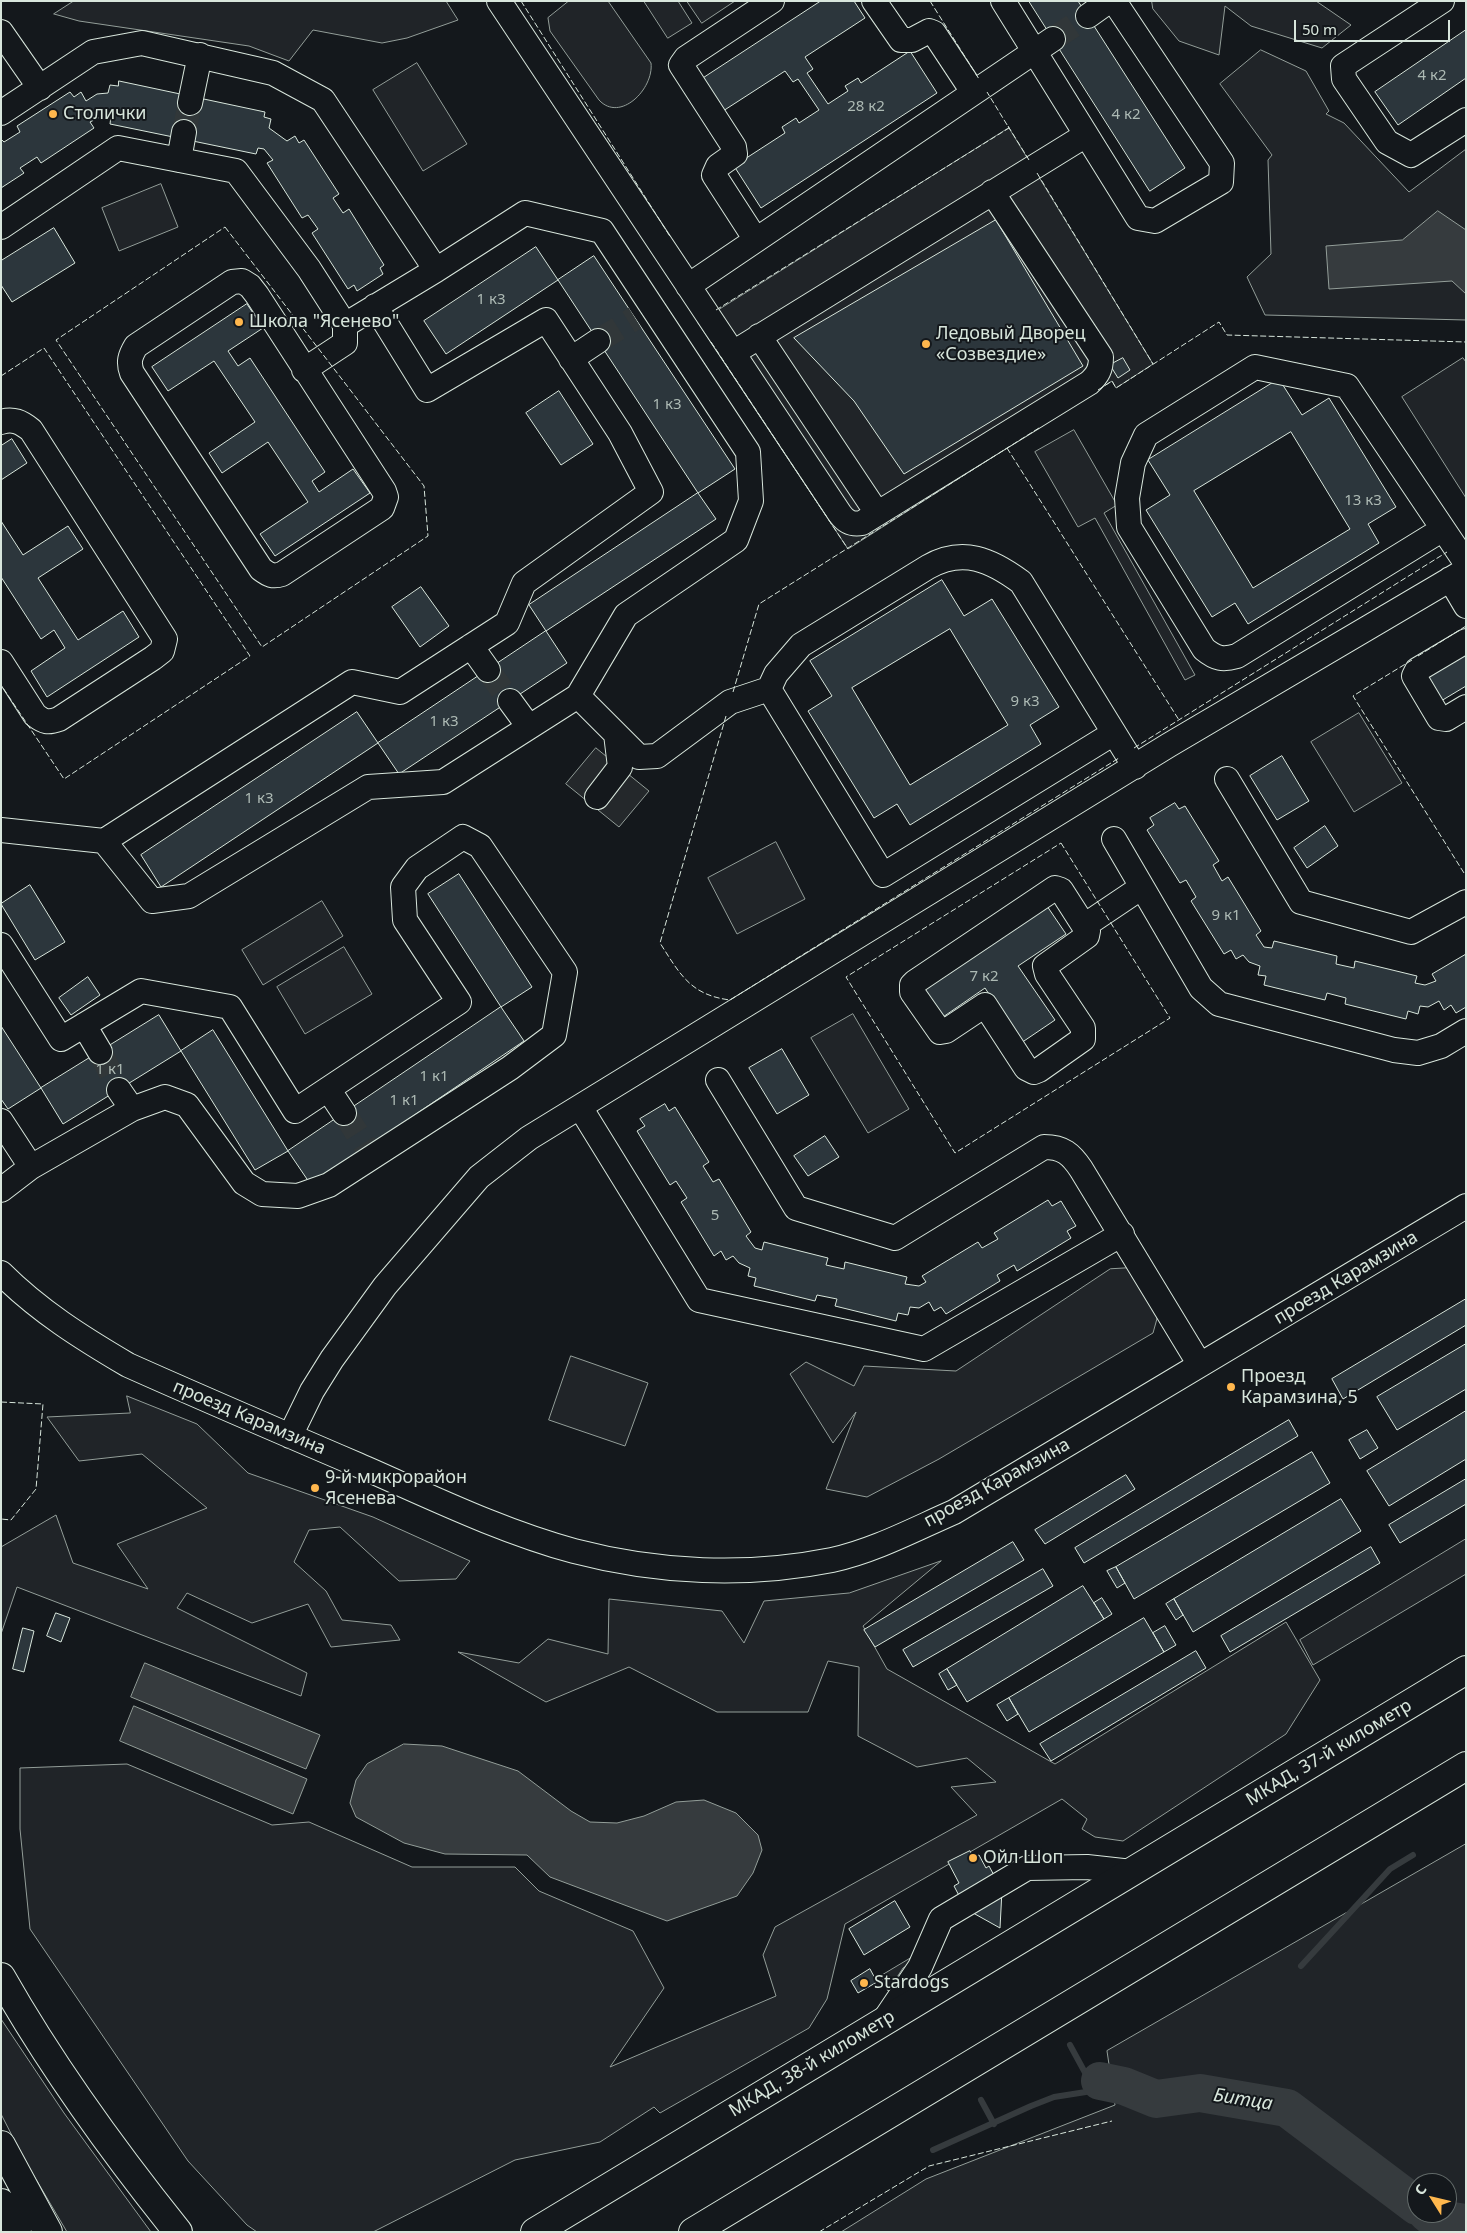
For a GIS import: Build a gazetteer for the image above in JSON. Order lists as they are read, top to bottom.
{
  "streets": {
    "main road": ["МКАД, 37-й километр", "МКАД, 38-й километр"],
    "street": ["проезд Карамзина"]
  },
  "crossings": [
    ["МКАД, 37-й километр", "МКАД, 38-й километр"]
  ],
  "water": ["Битца"],
  "places": [
    "Столички",
    "Школа \"Ясенево\"",
    "Ледовый Дворец «Созвездие»",
    "Проезд Карамзина, 5",
    "9-й микрорайон Ясенева",
    "Ойл Шоп",
    "Stardogs"
  ],
  "house_numbers": [
    "4 к2",
    "28 к2",
    "4 к2",
    "1 к3",
    "1 к3",
    "13 к3",
    "9 к3",
    "1 к3",
    "1 к3",
    "9 к1",
    "7 к2",
    "1 к1",
    "1 к1",
    "1 к1",
    "5"
  ],
  "scale_bar": "50 m",
  "north": "top left"
}
